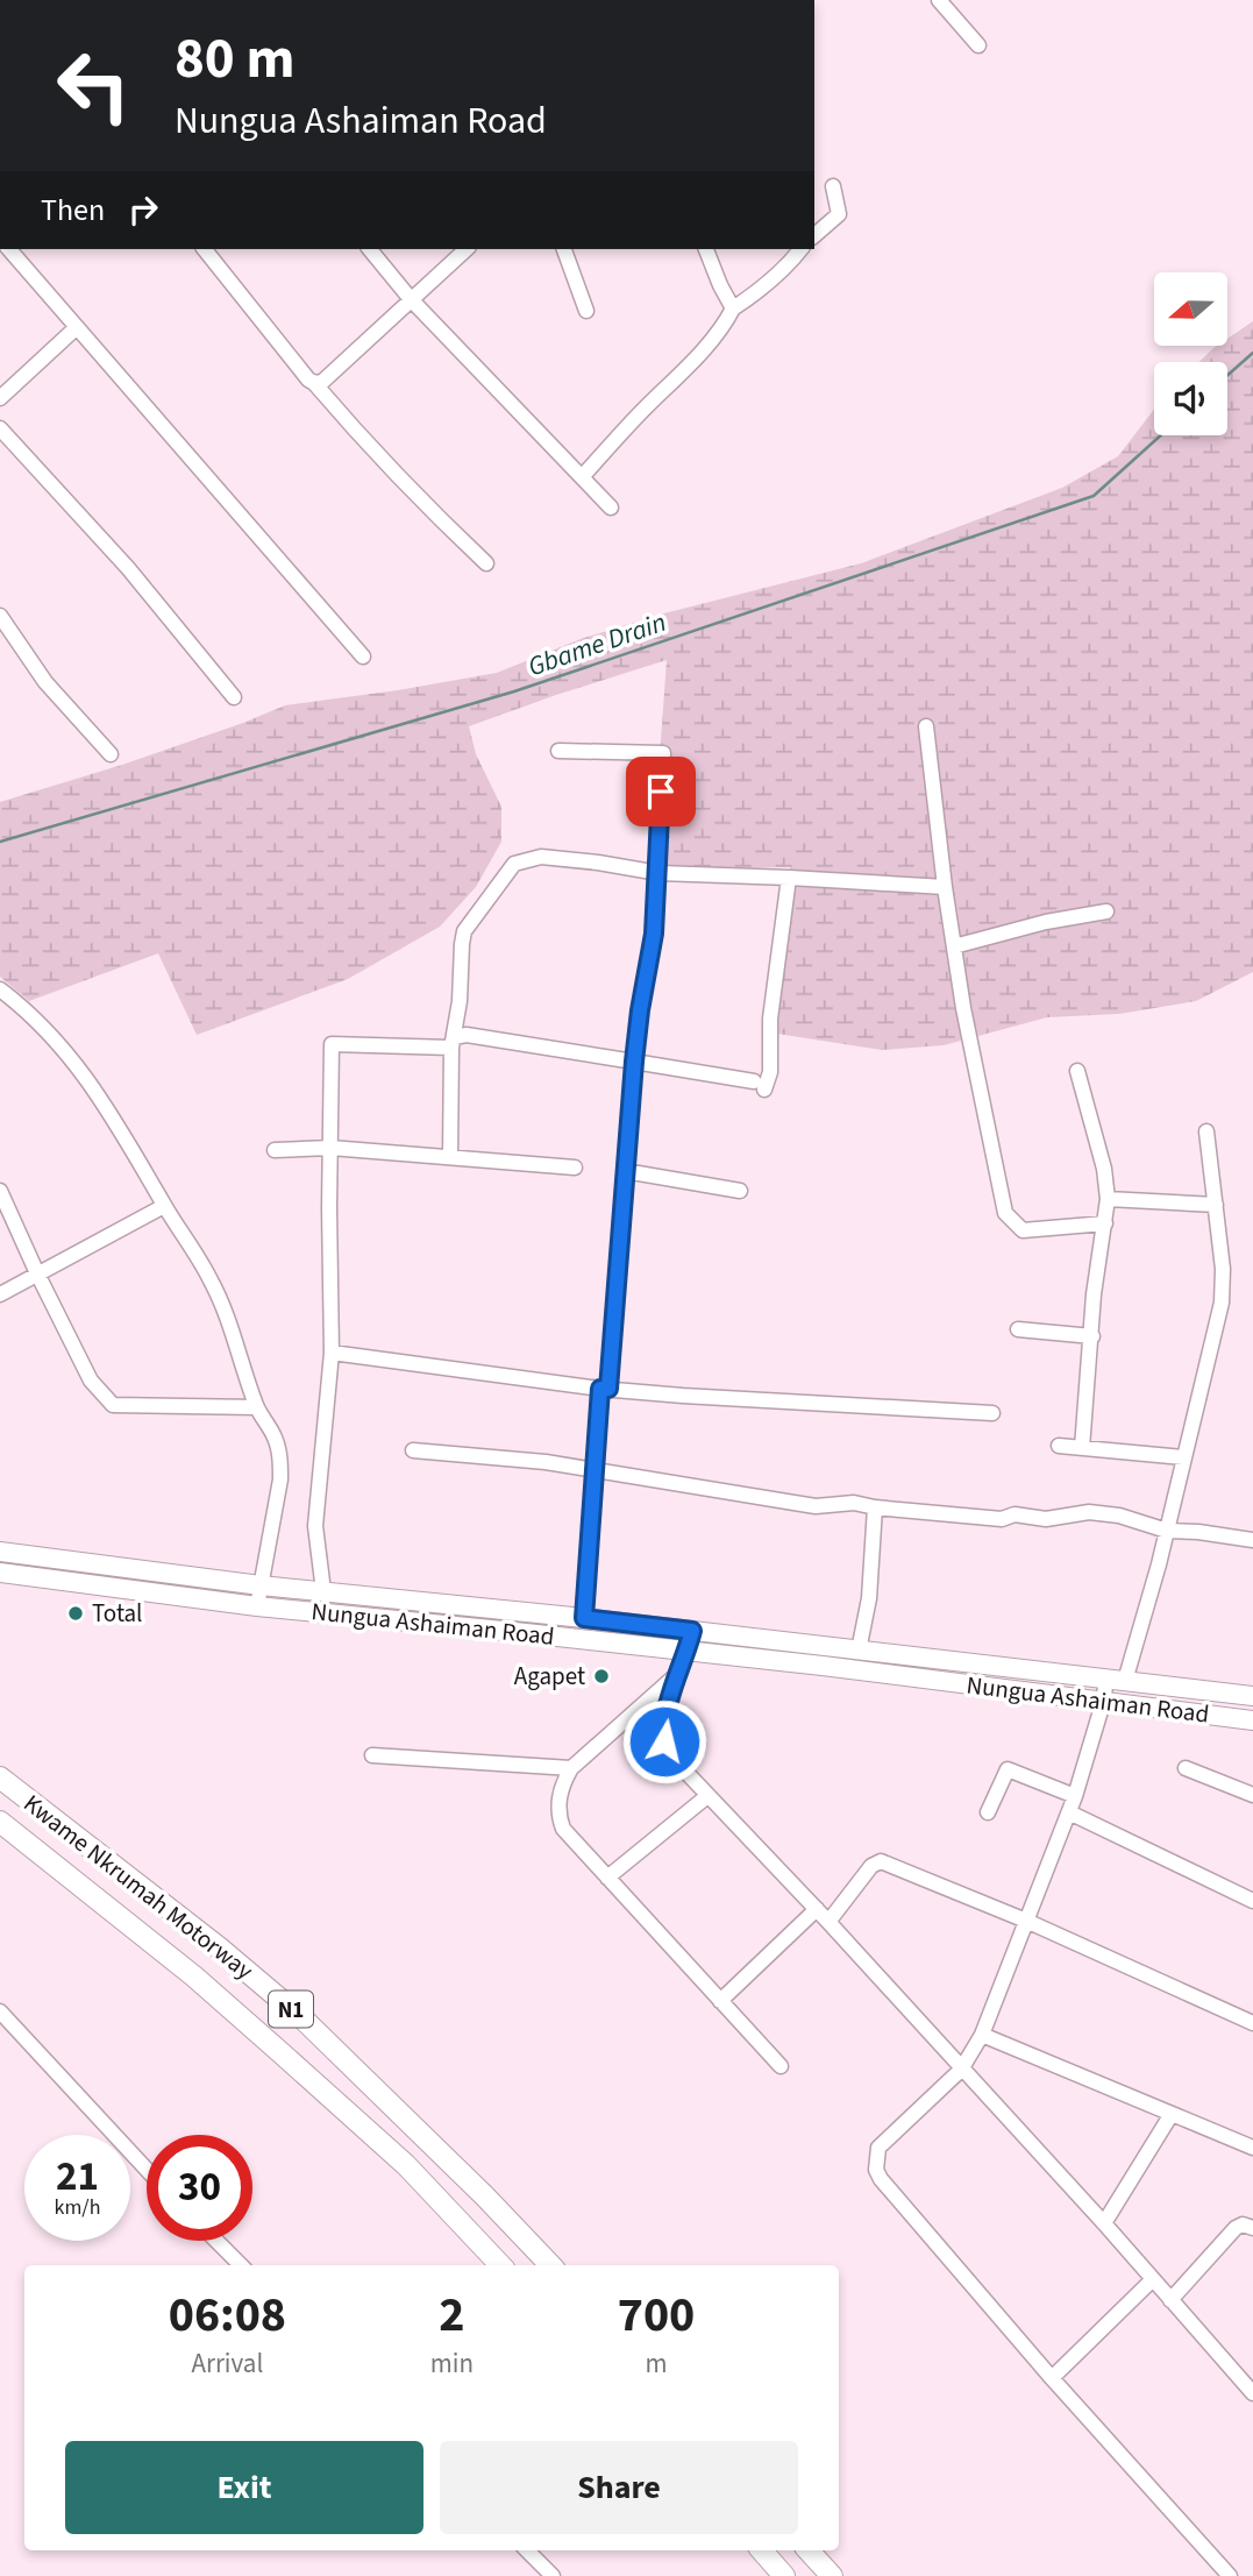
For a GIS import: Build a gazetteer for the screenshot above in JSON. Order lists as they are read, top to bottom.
{
  "streets": {
    "highway": ["Kwame Nkrumah Motorway", "N1"],
    "main road": ["Nungua Ashaiman Road"]
  },
  "water": ["Gbame Drain"],
  "places": ["Total", "Agapet"],
  "north": "left",
  "page": {
    "turn": ["80 m", "Nungua Ashaiman Road"],
    "then": "Then",
    "speed": "21 km/h",
    "limit": "30",
    "eta": [
      "06:08",
      "Arrival",
      "2",
      "min",
      "700",
      "m"
    ],
    "buttons": ["Exit", "Share"]
  }
}
